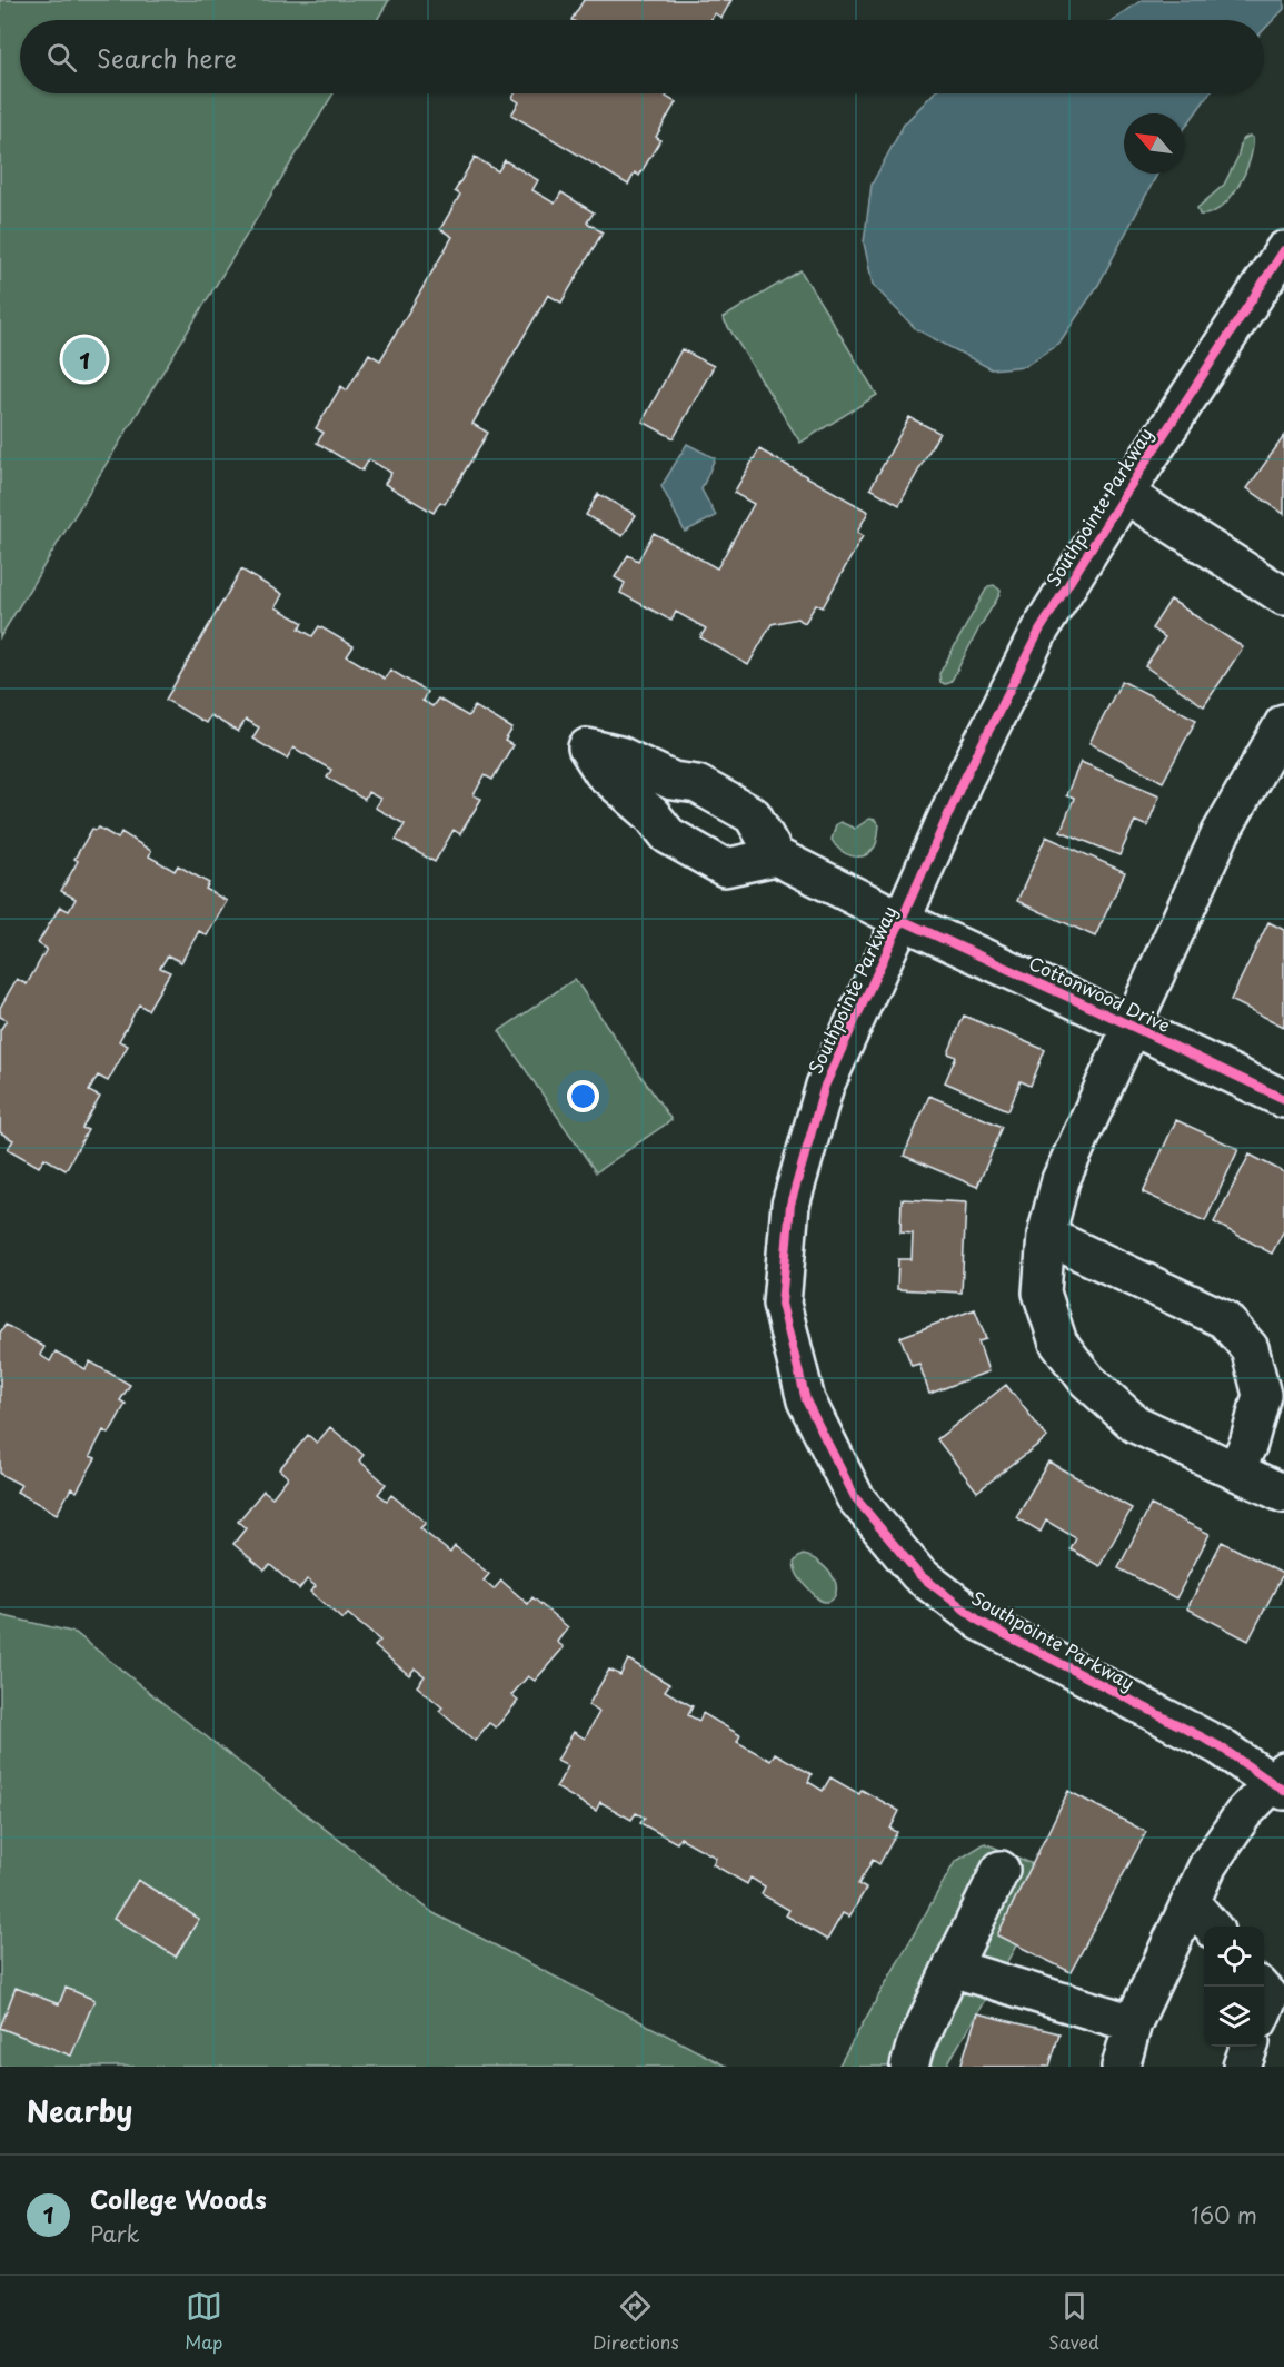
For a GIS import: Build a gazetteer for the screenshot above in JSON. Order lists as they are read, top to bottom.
{
  "streets": {
    "street": ["Southpointe Parkway", "Cottonwood Drive"]
  },
  "crossings": [
    ["Southpointe Parkway", "Cottonwood Drive"]
  ],
  "north": "top left",
  "page": {
    "search": "Search here",
    "pins": "1",
    "heading": "Nearby",
    "list": [
      {
        "mark": "1",
        "name": "College Woods",
        "note": "Park",
        "value": "160 m"
      }
    ],
    "nav": ["Map", "Directions", "Saved"]
  }
}
